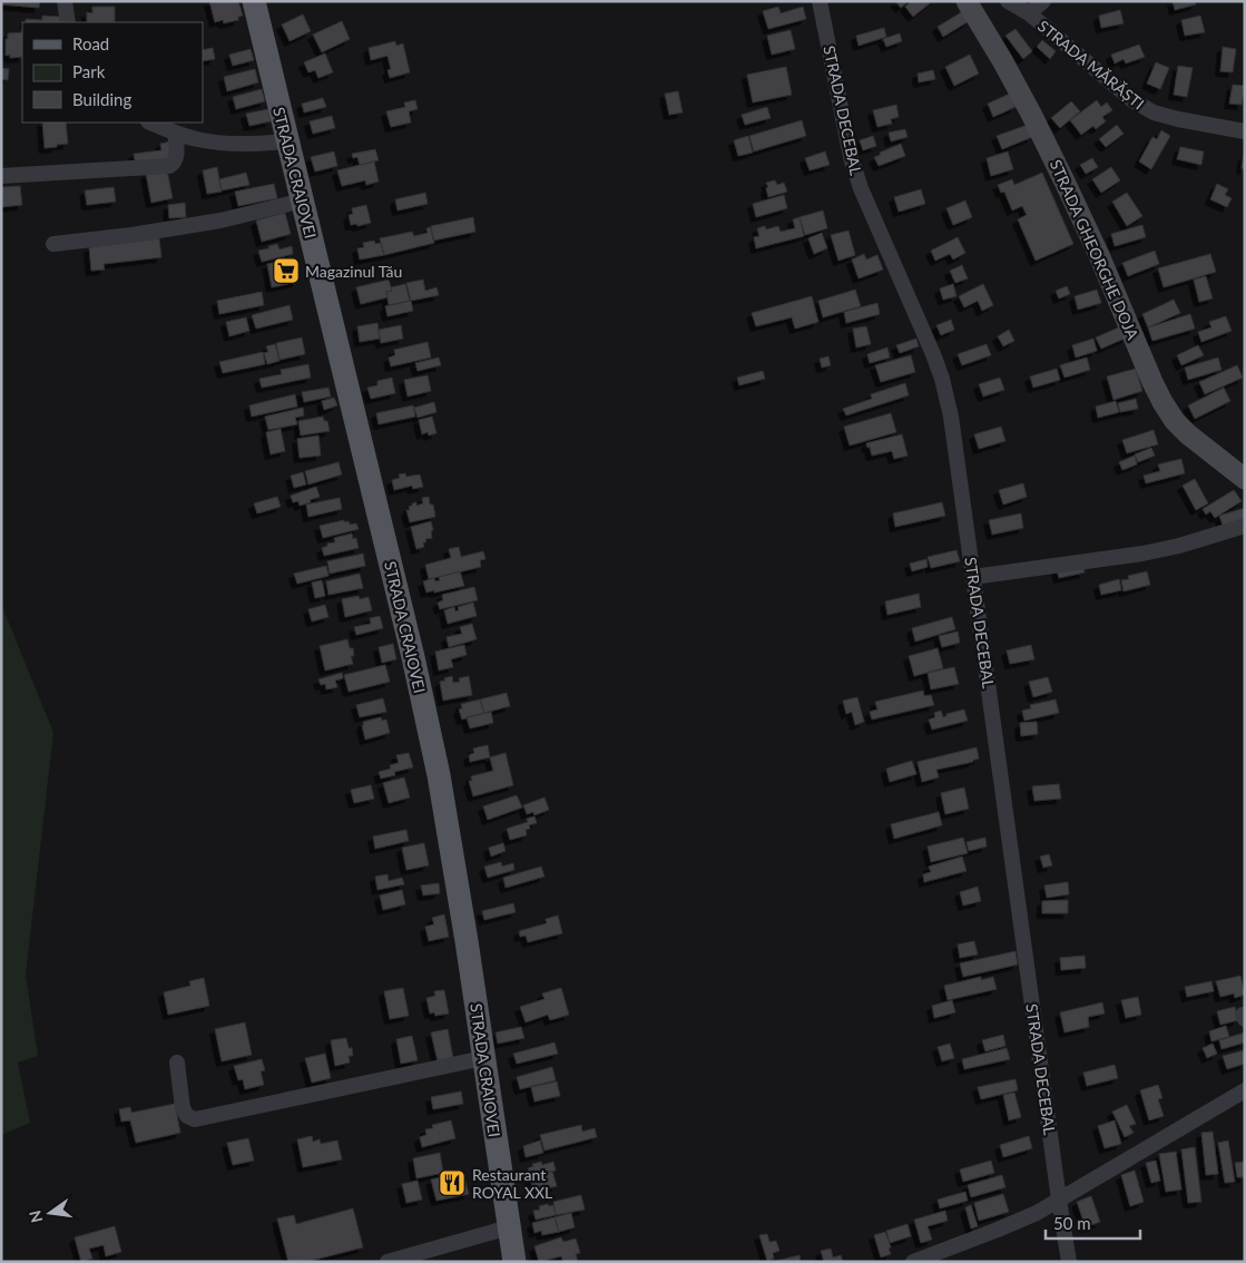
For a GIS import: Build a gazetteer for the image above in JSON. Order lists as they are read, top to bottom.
{
  "streets": {
    "main road": ["STRADA CRAIOVEI"],
    "street": ["STRADA MĂRĂȘTI", "STRADA DECEBAL", "STRADA GHEORGHE DOJA"]
  },
  "places": {
    "supermarket": ["Magazinul Tău"],
    "restaurant": ["Restaurant ROYAL XXL"]
  },
  "legend": ["Road", "Park", "Building"],
  "scale_bar": "50 m",
  "north": "left"
}
